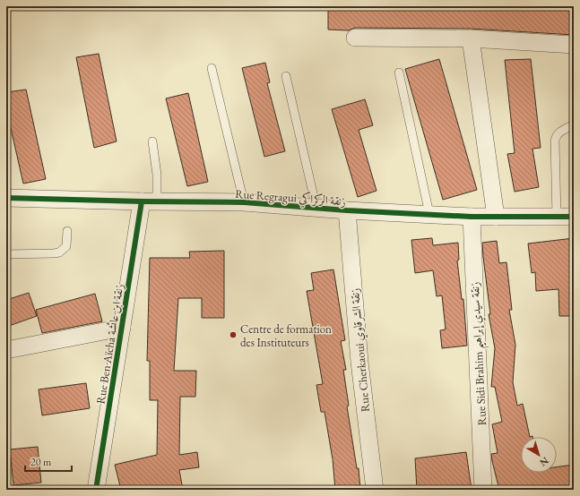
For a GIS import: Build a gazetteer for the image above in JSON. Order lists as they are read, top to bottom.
{
  "streets": {
    "street": [
      "Rue Regragui زنقة الركراكي",
      "Rue Ben Aïcha زنقة ابن عائشة",
      "Rue Cherkaoui زنقة الشرقاوي",
      "Rue Sidi Brahim زنقة سيدي إبراهيم"
    ]
  },
  "crossings": [
    ["Rue Regragui زنقة الركراكي", "Rue Ben Aïcha زنقة ابن عائشة"],
    ["Rue Regragui زنقة الركراكي", "Rue Cherkaoui زنقة الشرقاوي"],
    ["Rue Regragui زنقة الركراكي", "Rue Sidi Brahim زنقة سيدي إبراهيم"]
  ],
  "places": ["Centre de formation des Instituteurs"],
  "scale_bar": "20 m",
  "north": "bottom right"
}
